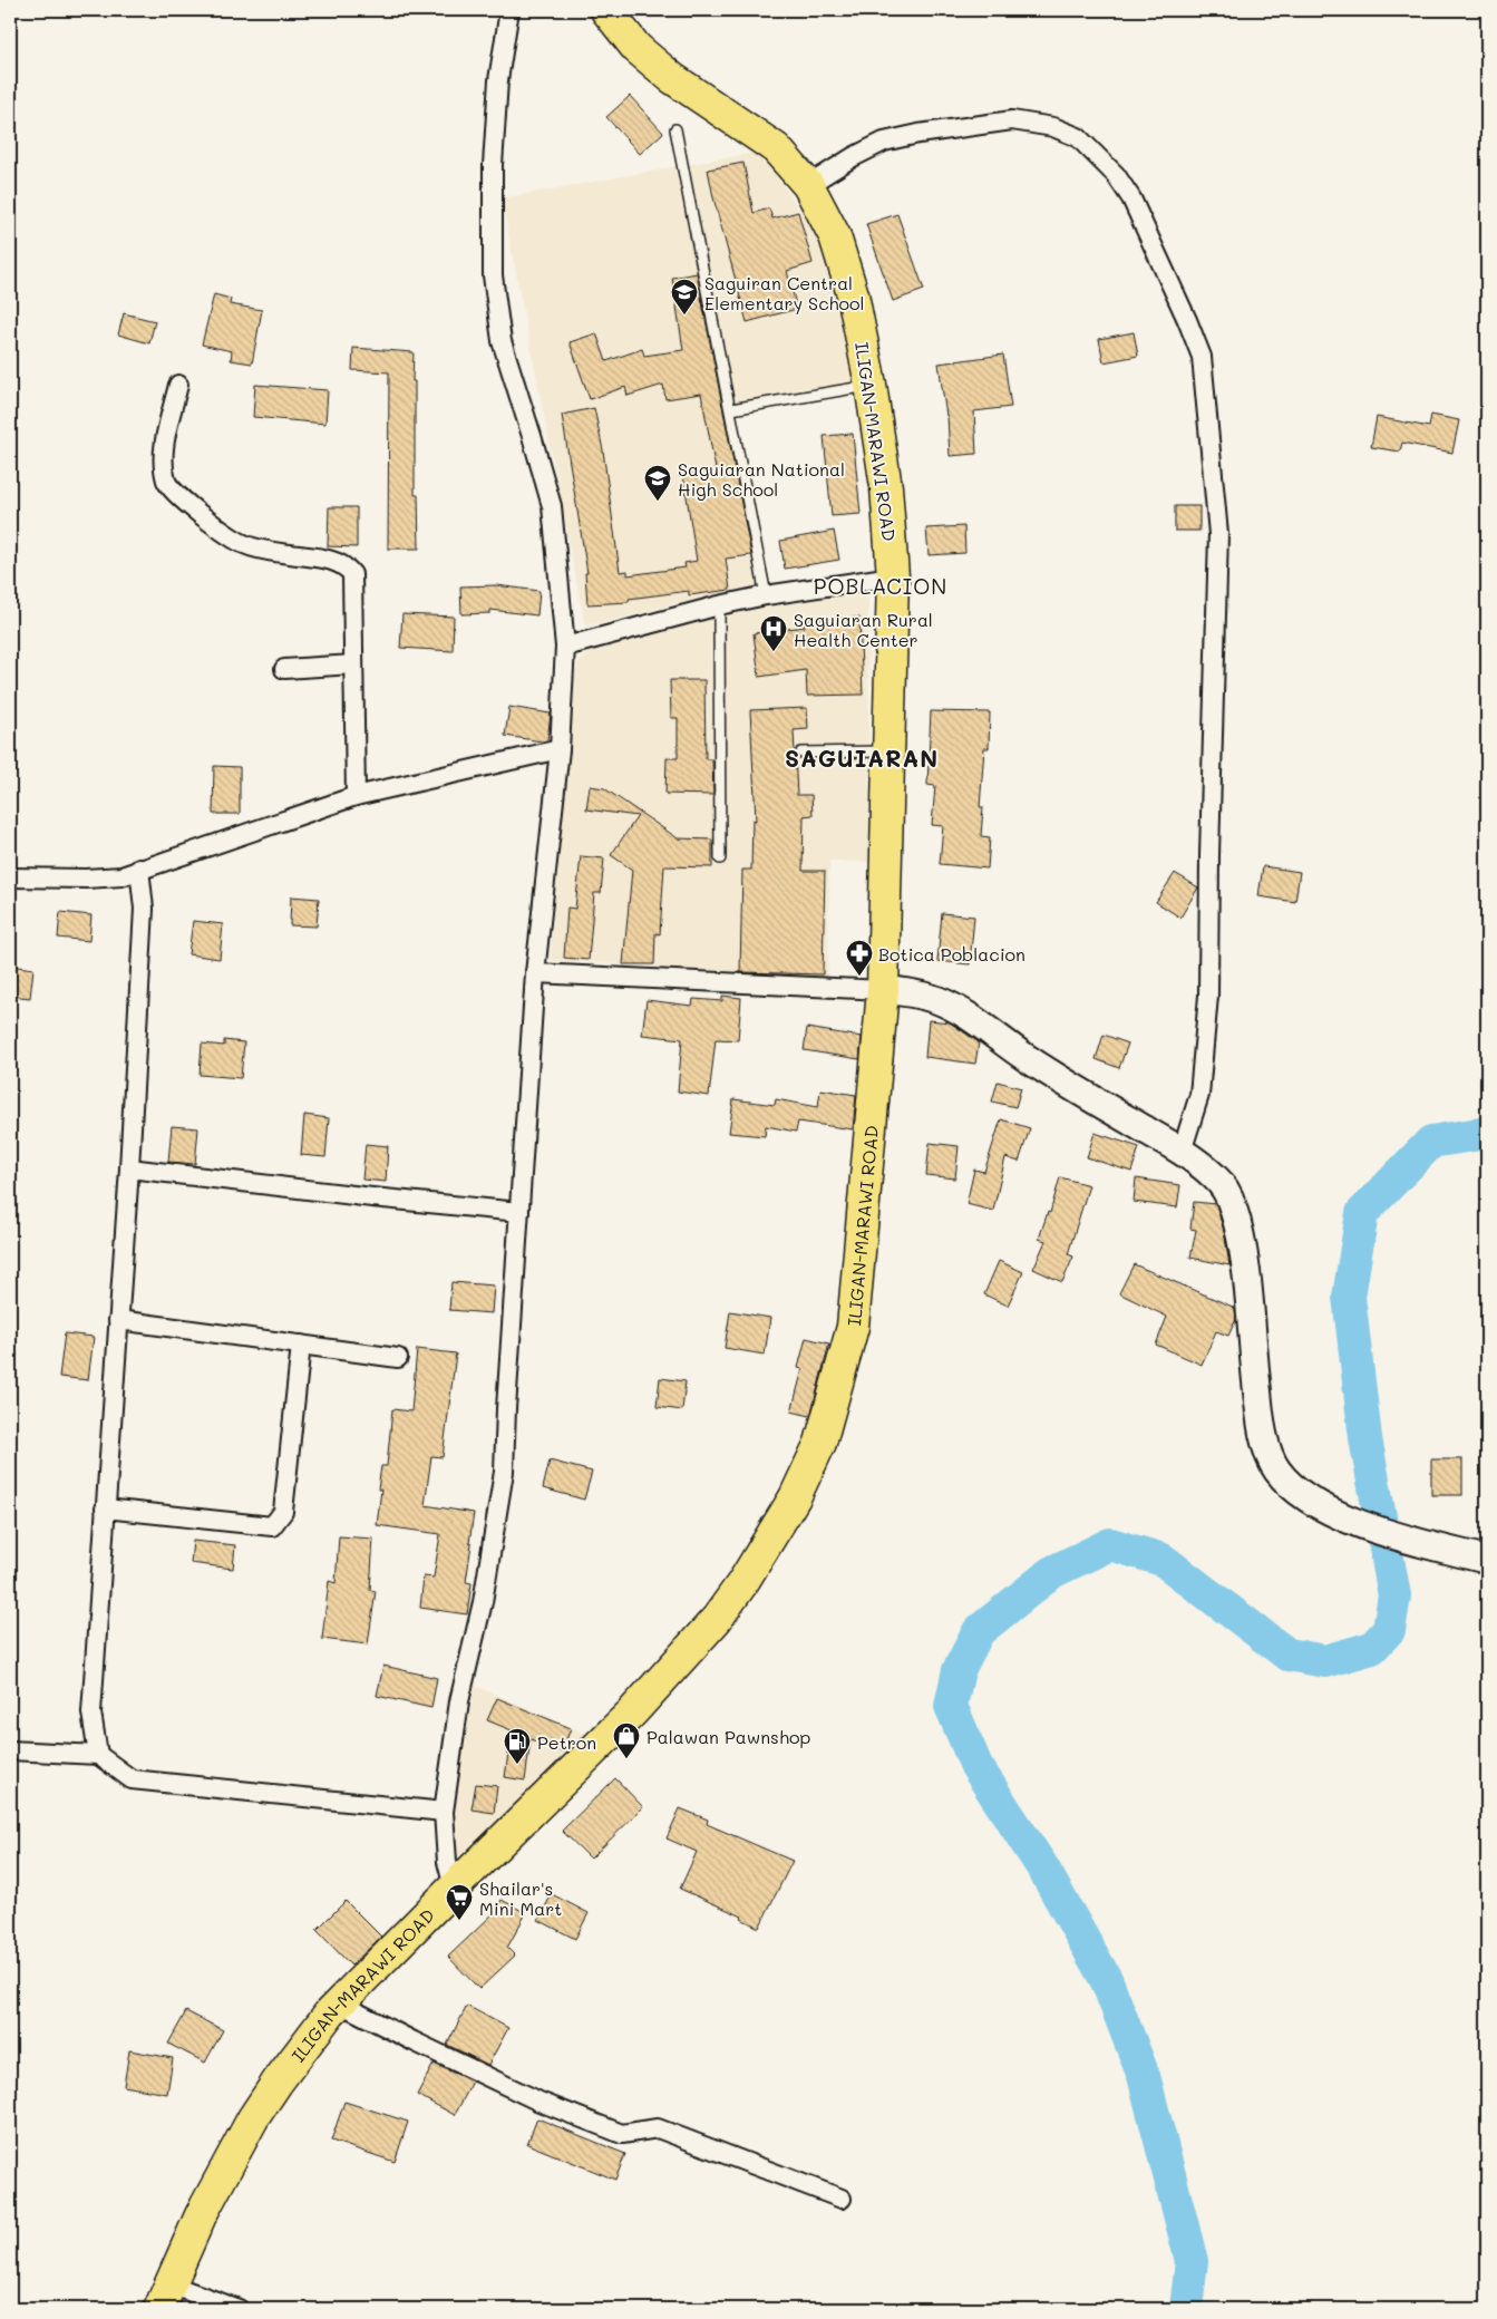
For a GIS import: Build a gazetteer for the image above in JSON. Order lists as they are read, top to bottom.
{
  "streets": {
    "highway": ["ILIGAN-MARAWI ROAD"]
  },
  "districts": ["POBLACION", "SAGUIARAN"],
  "places": {
    "school or university": ["Saguiran Central Elementary School", "Saguiaran National High School"],
    "hospital": ["Saguiaran Rural Health Center"],
    "pharmacy": ["Botica Poblacion"],
    "shop": ["Palawan Pawnshop"],
    "fuel station": ["Petron"],
    "supermarket": ["Shailar's Mini Mart"]
  }
}
